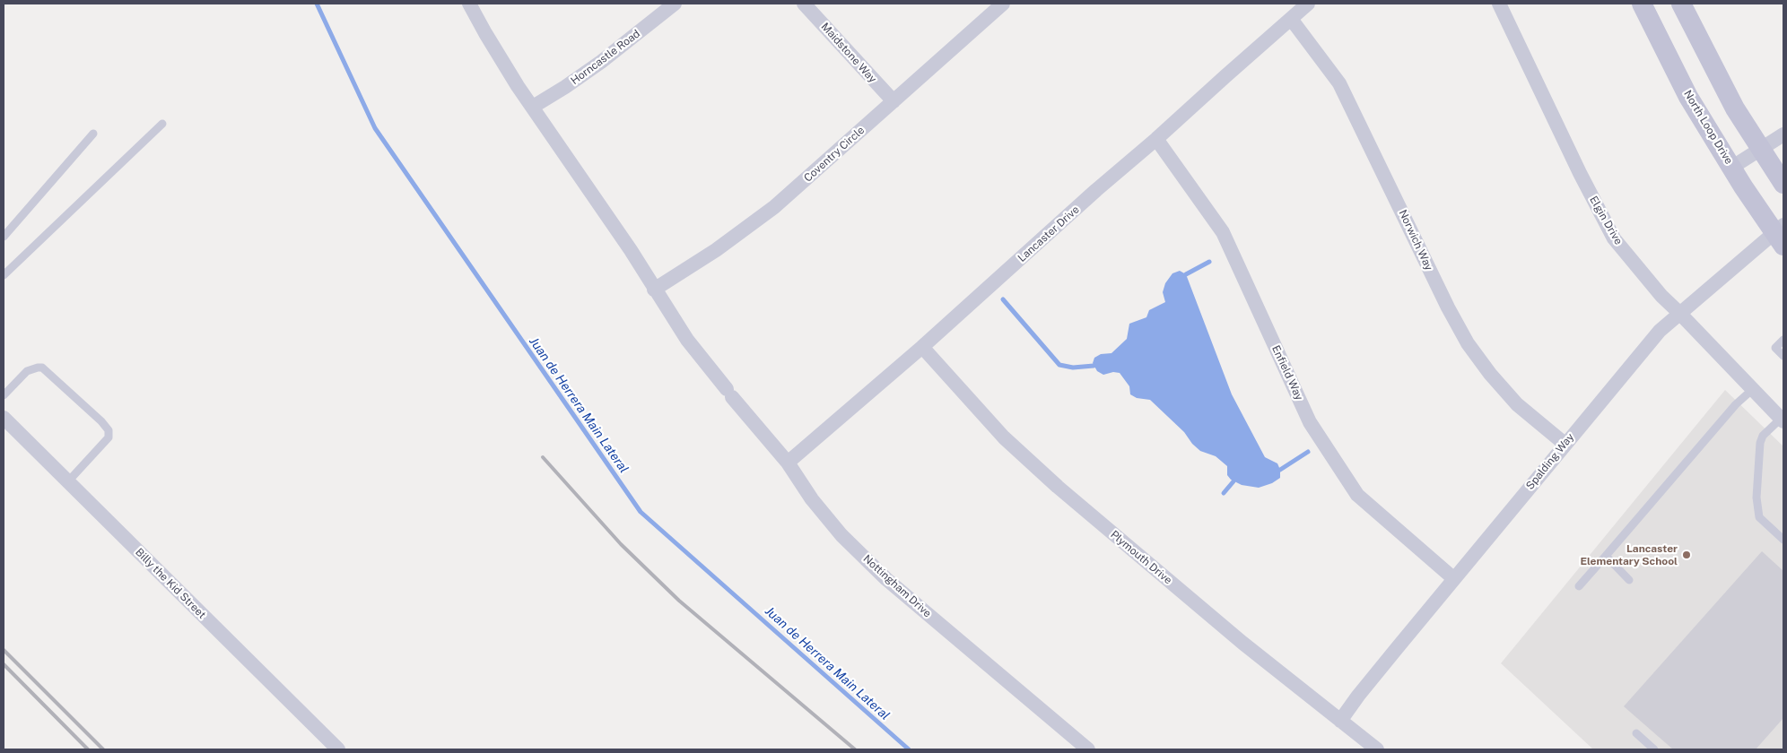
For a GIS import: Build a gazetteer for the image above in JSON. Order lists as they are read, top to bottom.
{
  "streets": {
    "main road": ["North Loop Drive"],
    "street": [
      "Maidstone Way",
      "Horncastle Road",
      "Coventry Circle",
      "Elgin Drive",
      "Lancaster Drive",
      "Norwich Way",
      "Enfield Way",
      "Spalding Way",
      "Plymouth Drive",
      "Billy the Kid Street",
      "Nottingham Drive"
    ]
  },
  "crossings": [
    ["Maidstone Way", "Coventry Circle"],
    ["North Loop Drive", "Spalding Way"],
    ["Coventry Circle", "Nottingham Drive"],
    ["Elgin Drive", "Spalding Way"],
    ["Lancaster Drive", "Norwich Way"],
    ["Lancaster Drive", "Enfield Way"],
    ["Lancaster Drive", "Plymouth Drive"],
    ["Lancaster Drive", "Nottingham Drive"],
    ["Norwich Way", "Spalding Way"],
    ["Enfield Way", "Spalding Way"],
    ["Spalding Way", "Plymouth Drive"]
  ],
  "water": ["Juan de Herrera Main Lateral"],
  "places": ["Lancaster Elementary School"]
}
